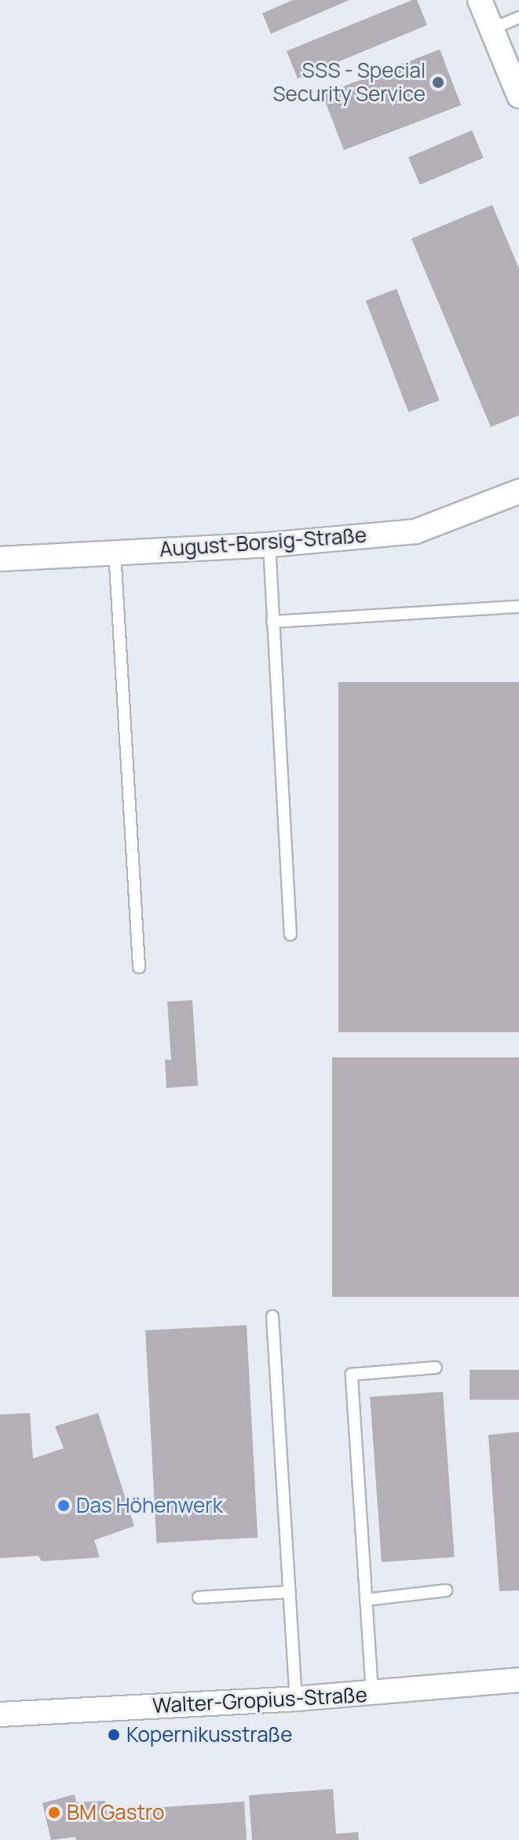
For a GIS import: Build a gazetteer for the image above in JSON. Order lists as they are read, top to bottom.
{
  "streets": {
    "street": ["August-Borsig-Straße", "Walter-Gropius-Straße"]
  },
  "places": [
    "SSS - Special Security Service",
    "Das Höhenwerk",
    "Kopernikusstraße",
    "BM Gastro"
  ]
}
